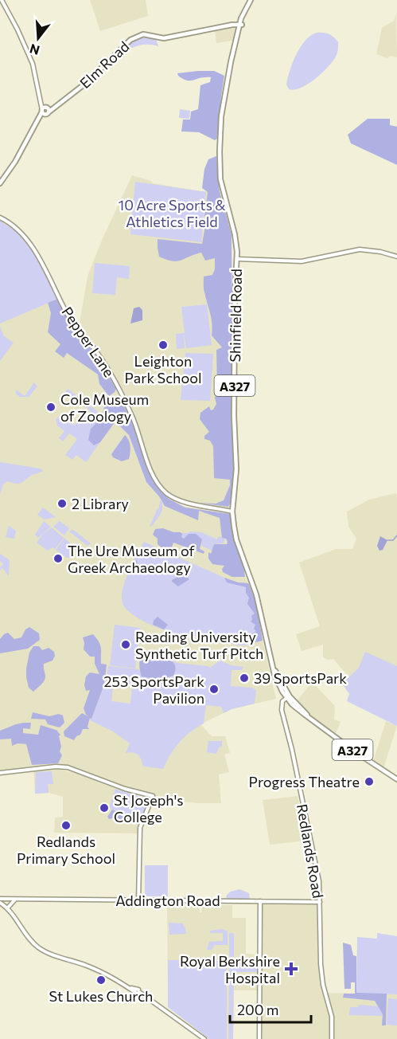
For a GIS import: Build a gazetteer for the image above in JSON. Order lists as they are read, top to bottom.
{
  "streets": {
    "main road": ["Elm Road", "Shinfield Road", "A327"],
    "street": ["Pepper Lane", "Redlands Road", "Addington Road"]
  },
  "crossings": [
    ["Elm Road", "Shinfield Road"],
    ["Shinfield Road", "Pepper Lane"],
    ["Shinfield Road", "A327"],
    ["Shinfield Road", "Redlands Road"],
    ["A327", "Redlands Road"],
    ["Redlands Road", "Addington Road"]
  ],
  "parks": ["10 Acre Sports & Athletics Field"],
  "places": {
    "other": [
      "Leighton Park School",
      "Cole Museum of Zoology",
      "2 Library",
      "The Ure Museum of Greek Archaeology",
      "Reading University Synthetic Turf Pitch",
      "39 SportsPark",
      "253 SportsPark Pavilion",
      "Progress Theatre",
      "St Joseph's College",
      "Redlands Primary School",
      "St Lukes Church"
    ],
    "health": ["Royal Berkshire Hospital"]
  },
  "scale_bar": "200 m",
  "north": "bottom"
}
